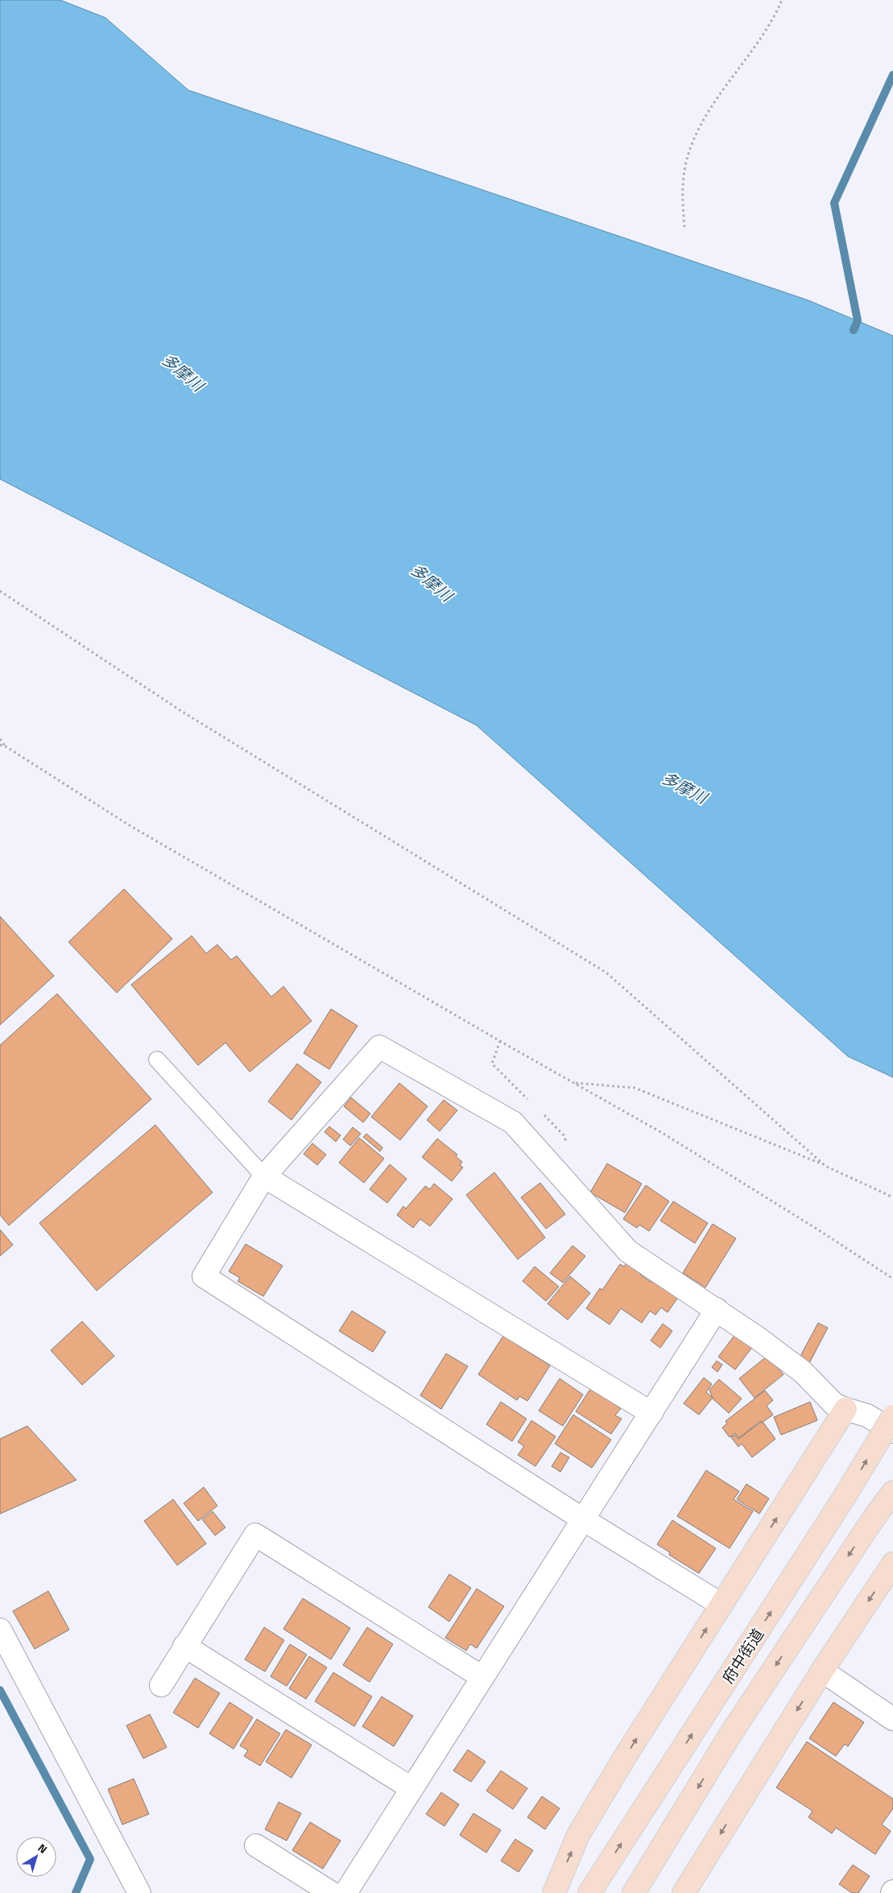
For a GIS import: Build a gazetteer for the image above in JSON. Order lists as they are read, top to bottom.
{
  "streets": {
    "main road": ["府中街道"]
  },
  "water": ["多摩川"],
  "north": "top right"
}
